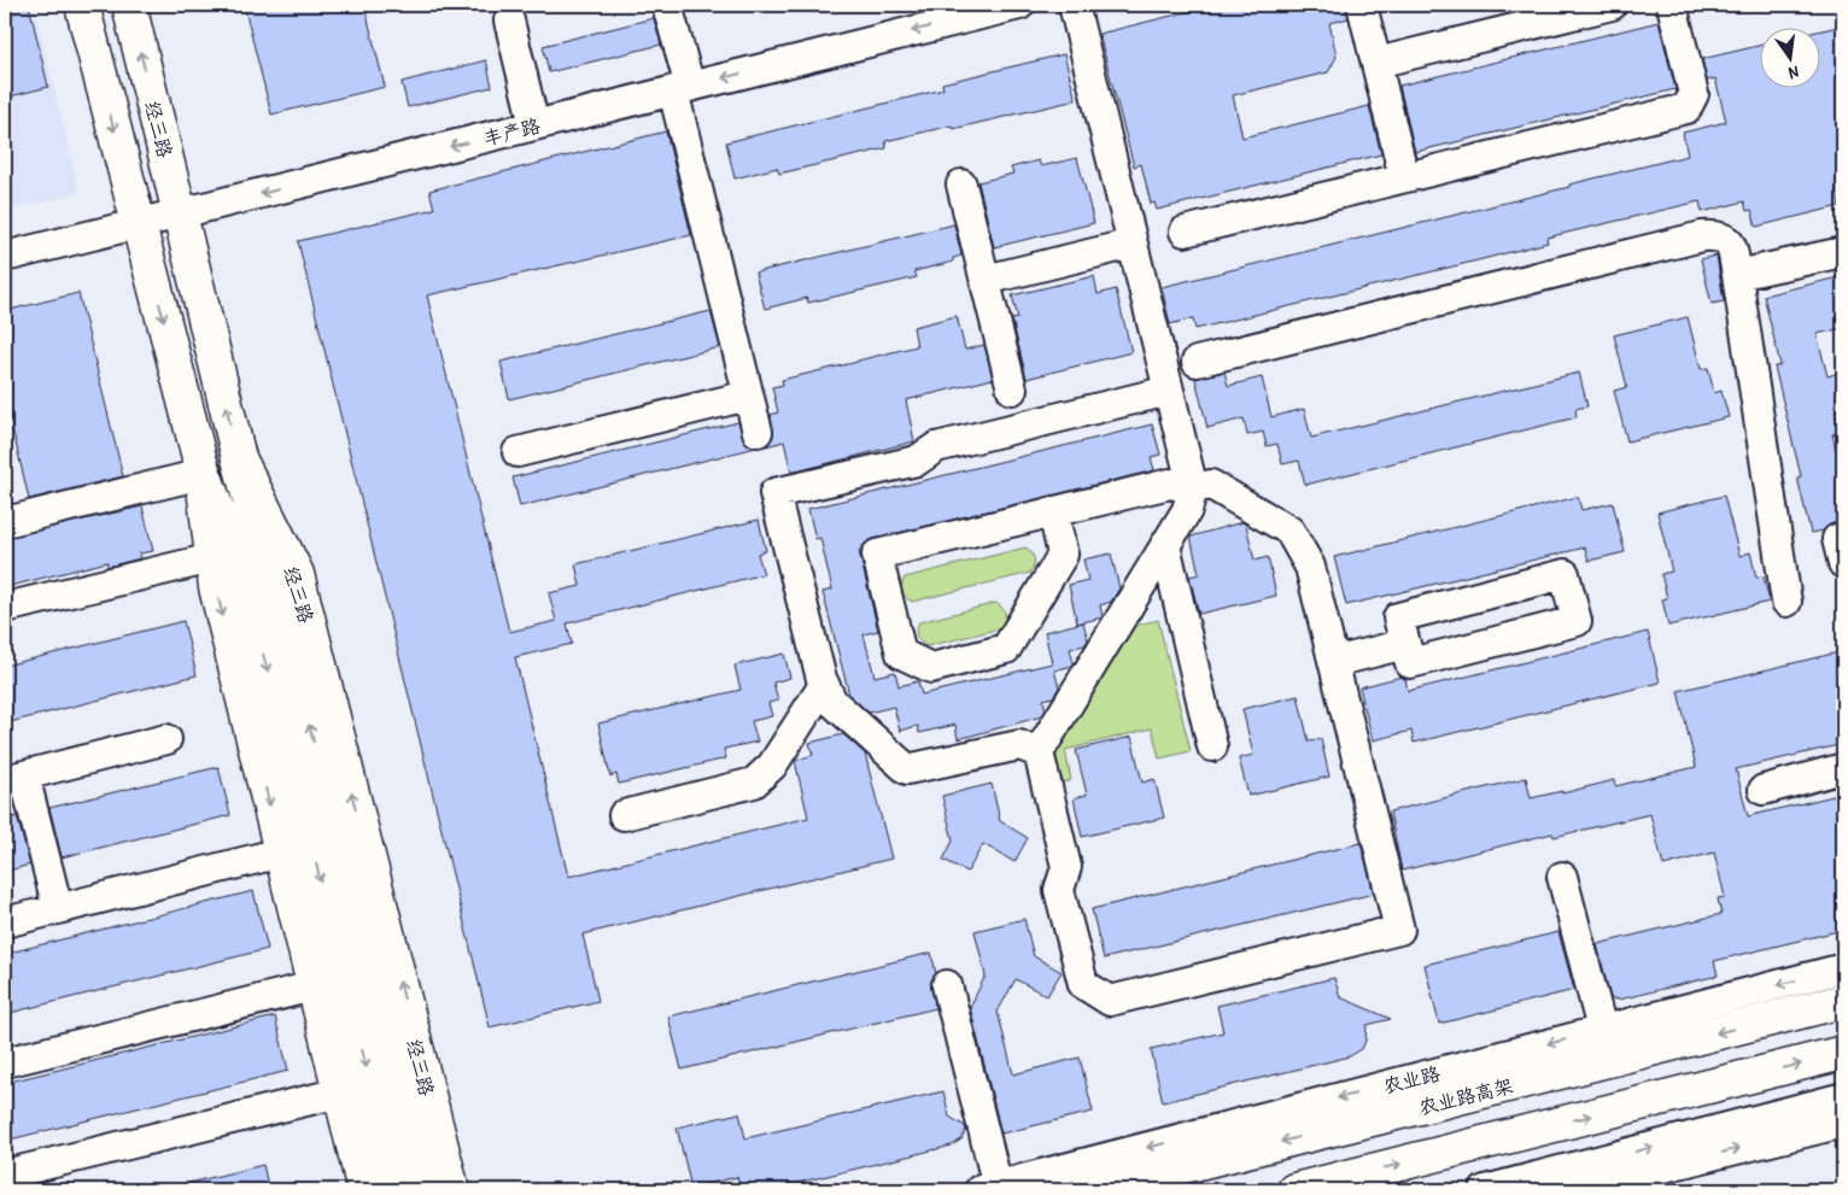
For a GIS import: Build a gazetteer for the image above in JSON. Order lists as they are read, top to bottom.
{
  "streets": {
    "main road": ["经三路", "农业路高架"],
    "street": ["丰产路", "农业路"]
  },
  "crossings": [
    ["经三路", "丰产路"]
  ],
  "one_way": ["丰产路"],
  "north": "bottom"
}
